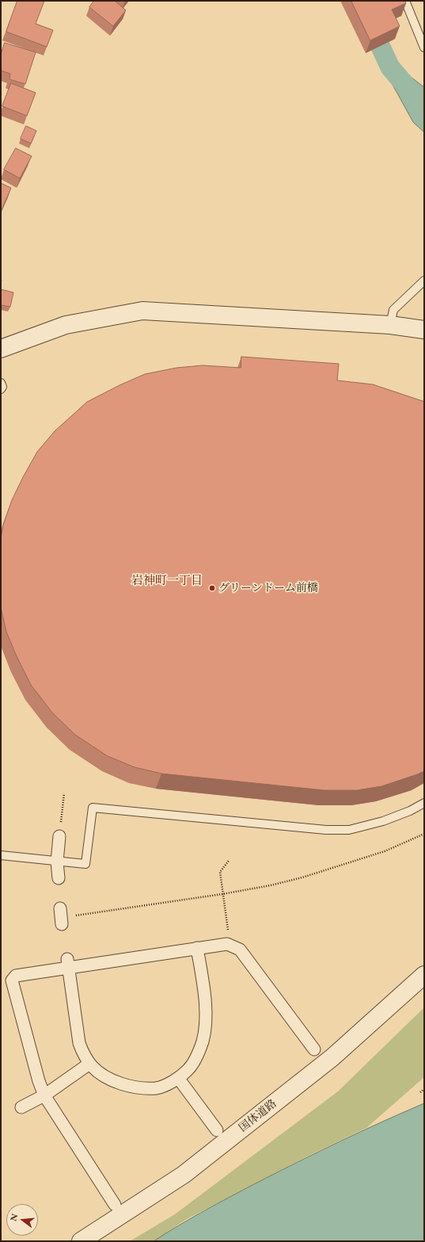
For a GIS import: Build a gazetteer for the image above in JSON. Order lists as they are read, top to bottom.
{
  "streets": {
    "street": ["国体道路"]
  },
  "districts": ["岩神町一丁目"],
  "places": ["グリーンドーム前橋"],
  "north": "left"
}
